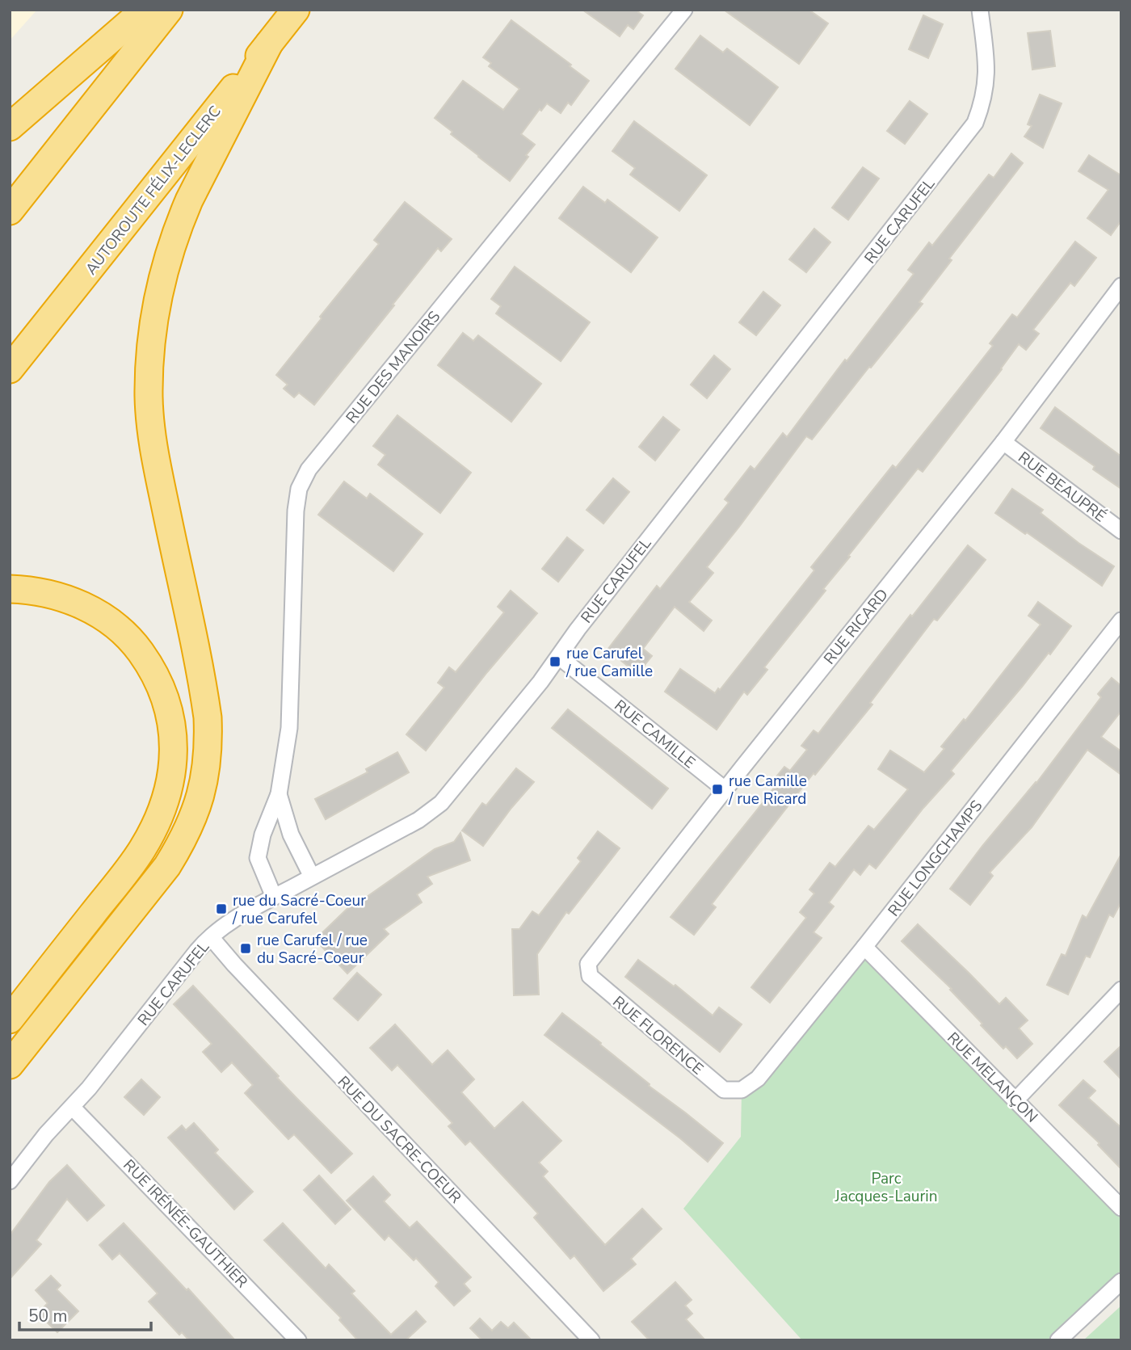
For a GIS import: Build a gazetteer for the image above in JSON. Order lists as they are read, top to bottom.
{
  "streets": {
    "highway": ["AUTOROUTE FÉLIX-LECLERC"],
    "street": [
      "RUE CARUFEL",
      "RUE DES MANOIRS",
      "RUE BEAUPRÉ",
      "RUE RICARD",
      "RUE CAMILLE",
      "RUE LONGCHAMPS",
      "RUE FLORENCE",
      "RUE MELANÇON",
      "RUE DU SACRE-COEUR",
      "RUE IRÉNÉE-GAUTHIER"
    ]
  },
  "crossings": [
    ["RUE CARUFEL", "RUE DES MANOIRS"],
    ["RUE CARUFEL", "RUE CAMILLE"],
    ["RUE CARUFEL", "RUE DU SACRE-COEUR"],
    ["RUE CARUFEL", "RUE IRÉNÉE-GAUTHIER"],
    ["RUE BEAUPRÉ", "RUE RICARD"],
    ["RUE RICARD", "RUE CAMILLE"],
    ["RUE RICARD", "RUE FLORENCE"],
    ["RUE LONGCHAMPS", "RUE FLORENCE"],
    ["RUE LONGCHAMPS", "RUE MELANÇON"]
  ],
  "parks": ["Parc Jacques-Laurin"],
  "places": {
    "transit": [
      "rue Carufel / rue Camille",
      "rue Camille / rue Ricard",
      "rue du Sacré-Coeur / rue Carufel",
      "rue Carufel / rue du Sacré-Coeur"
    ]
  },
  "scale_bar": "50 m"
}
